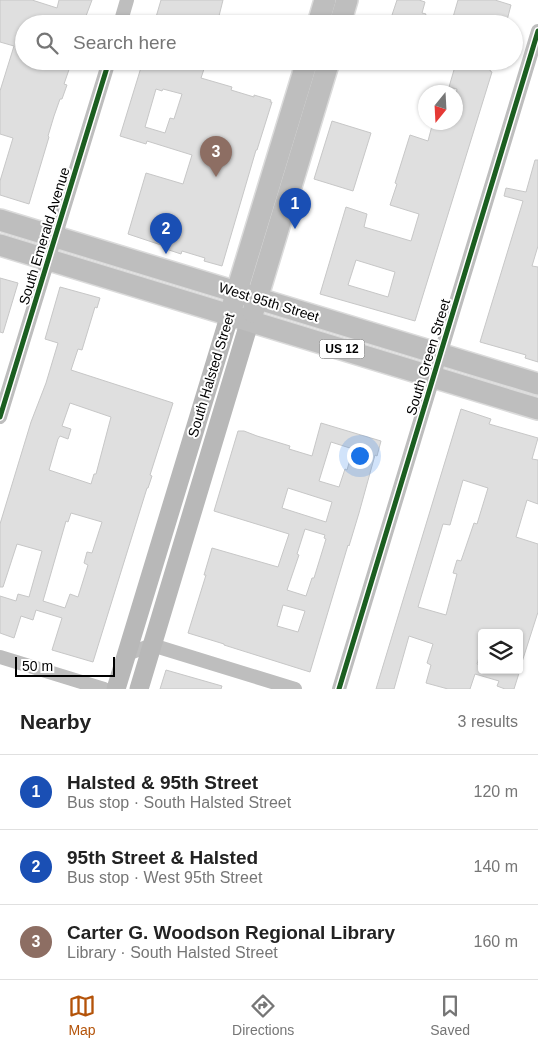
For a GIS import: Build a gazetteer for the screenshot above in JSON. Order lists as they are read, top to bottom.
{
  "streets": {
    "main road": ["West 95th Street", "US 12", "South Halsted Street"],
    "street": ["South Emerald Avenue", "South Green Street"]
  },
  "crossings": [
    ["South Emerald Avenue", "West 95th Street"],
    ["West 95th Street", "South Green Street"],
    ["West 95th Street", "South Halsted Street"]
  ],
  "scale_bar": "50 m",
  "north": "bottom",
  "page": {
    "search": "Search here",
    "pins": ["3", "1", "2"],
    "scale": "50 m",
    "heading": ["Nearby", "3 results"],
    "list": [
      {
        "mark": "1",
        "name": "Halsted & 95th Street",
        "note": "Bus stop · South Halsted Street",
        "value": "120 m"
      },
      {
        "mark": "2",
        "name": "95th Street & Halsted",
        "note": "Bus stop · West 95th Street",
        "value": "140 m"
      },
      {
        "mark": "3",
        "name": "Carter G. Woodson Regional Library",
        "note": "Library · South Halsted Street",
        "value": "160 m"
      }
    ],
    "nav": ["Map", "Directions", "Saved"]
  }
}
